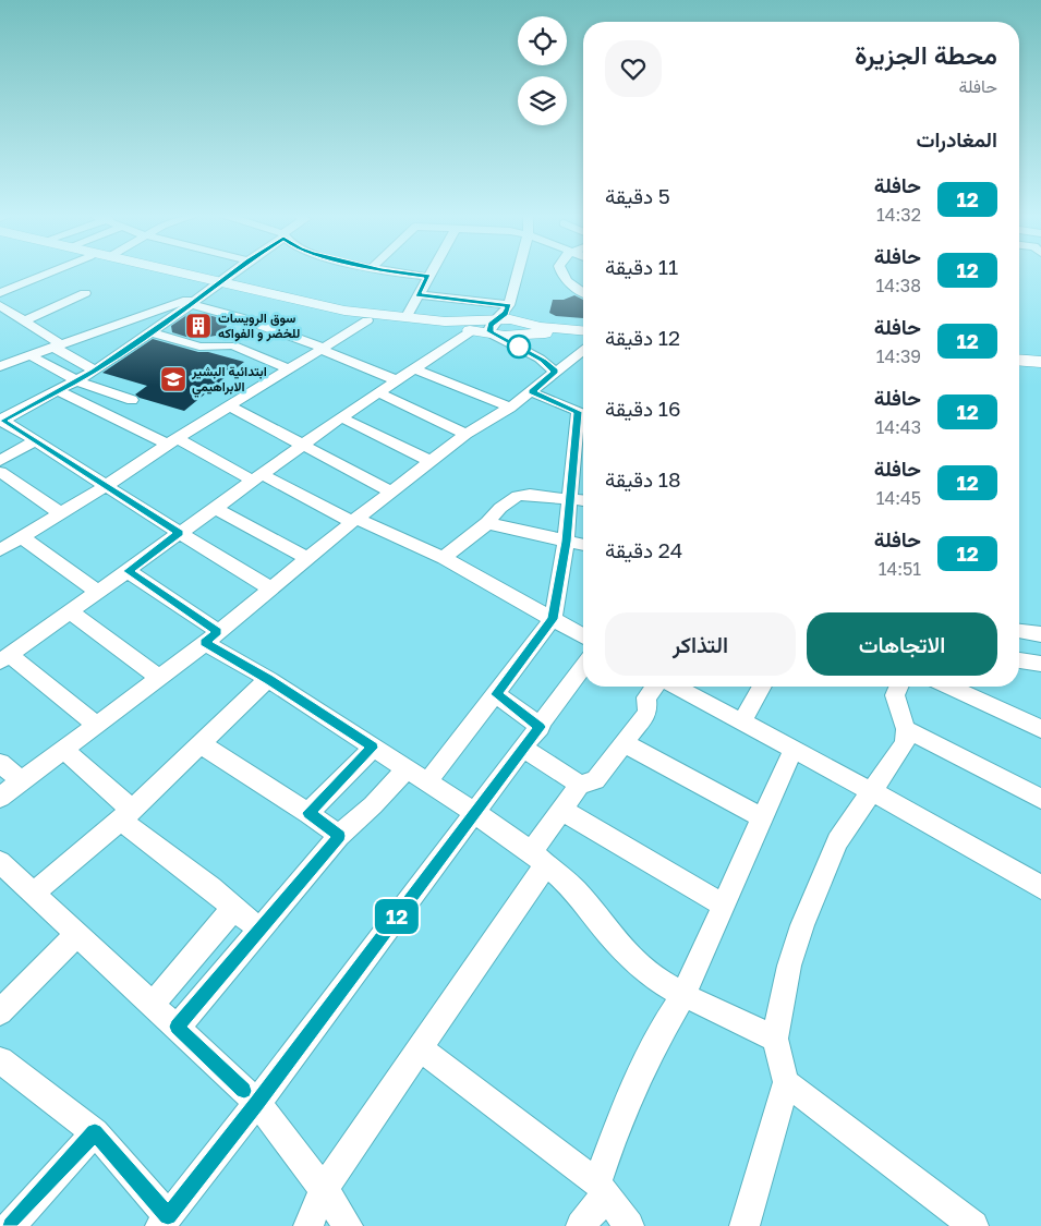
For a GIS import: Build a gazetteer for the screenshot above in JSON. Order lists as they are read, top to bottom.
{
  "places": {
    "building": ["سوق الرويسات للخضر و الفواكه"],
    "school or university": ["ابتدائية البشير الابراهيمي"]
  },
  "lines": ["bus line 12"],
  "page": {
    "on_map": "12",
    "heading": [
      ["محطة الجزيرة", "حافلة"],
      "المغادرات"
    ],
    "list": [
      {
        "mark": "12",
        "name": "حافلة",
        "note": "14:32",
        "value": "5 دقيقة"
      },
      {
        "mark": "12",
        "name": "حافلة",
        "note": "14:38",
        "value": "11 دقيقة"
      },
      {
        "mark": "12",
        "name": "حافلة",
        "note": "14:39",
        "value": "12 دقيقة"
      },
      {
        "mark": "12",
        "name": "حافلة",
        "note": "14:43",
        "value": "16 دقيقة"
      },
      {
        "mark": "12",
        "name": "حافلة",
        "note": "14:45",
        "value": "18 دقيقة"
      },
      {
        "mark": "12",
        "name": "حافلة",
        "note": "14:51",
        "value": "24 دقيقة"
      }
    ],
    "buttons": ["الاتجاهات", "التذاكر"]
  }
}
